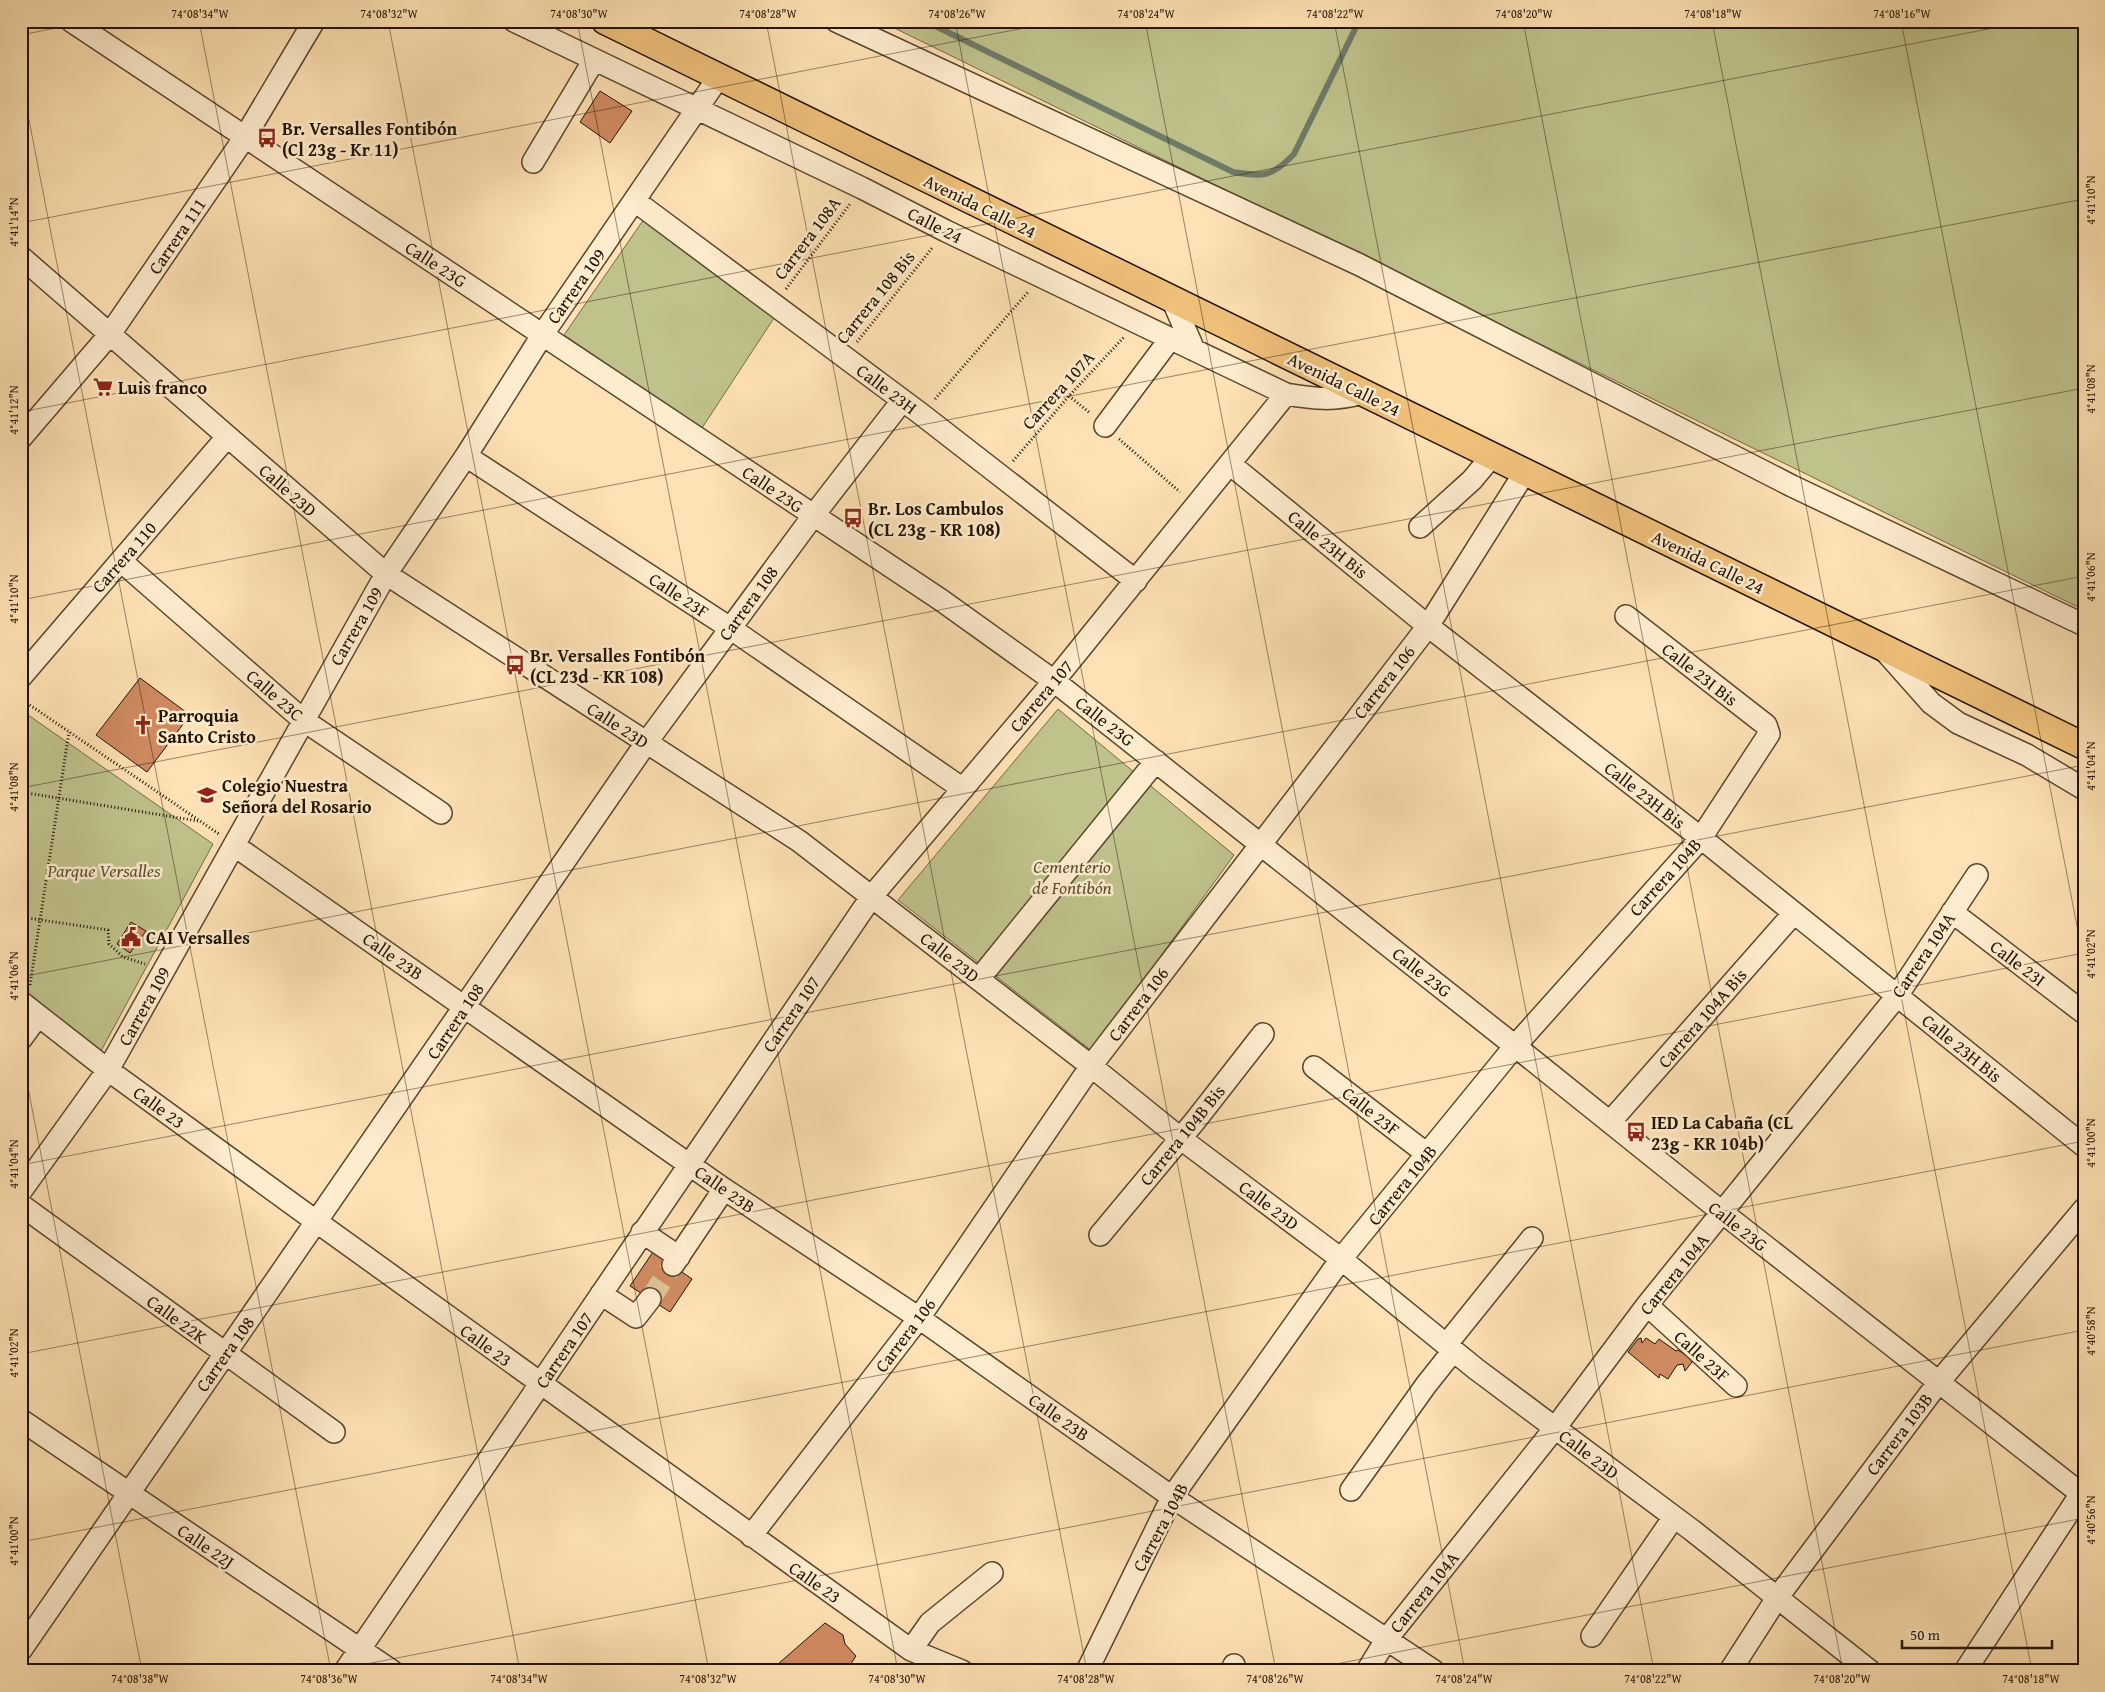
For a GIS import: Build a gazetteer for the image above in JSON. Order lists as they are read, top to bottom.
{
  "streets": {
    "main road": ["Avenida Calle 24"],
    "street": [
      "Calle 24",
      "Carrera 111",
      "Calle 23G",
      "Carrera 109",
      "Calle 23H",
      "Calle 23D",
      "Calle 23H Bis",
      "Carrera 110",
      "Calle 23F",
      "Carrera 108",
      "Calle 23I Bis",
      "Carrera 106",
      "Calle 23C",
      "Carrera 107",
      "Carrera 104B",
      "Carrera 104A",
      "Calle 23B",
      "Calle 23I",
      "Carrera 104A Bis",
      "Calle 23",
      "Carrera 104B Bis",
      "Calle 22K",
      "Carrera 103B",
      "Calle 22J"
    ],
    "path": ["Carrera 108A", "Carrera 108 Bis", "Carrera 107A"]
  },
  "crossings": [
    ["Avenida Calle 24", "Calle 24"],
    ["Avenida Calle 24", "Carrera 109"],
    ["Avenida Calle 24", "Carrera 106"],
    ["Calle 24", "Carrera 108A"],
    ["Calle 24", "Carrera 109"],
    ["Calle 24", "Carrera 108 Bis"],
    ["Calle 24", "Carrera 107A"],
    ["Calle 24", "Carrera 107"],
    ["Carrera 111", "Calle 23G"],
    ["Carrera 111", "Calle 23D"],
    ["Carrera 108A", "Calle 23H"],
    ["Calle 23G", "Carrera 109"],
    ["Calle 23G", "Carrera 108"],
    ["Calle 23G", "Carrera 106"],
    ["Calle 23G", "Carrera 107"],
    ["Calle 23G", "Carrera 104B"],
    ["Calle 23G", "Carrera 104A"],
    ["Calle 23G", "Carrera 104A Bis"],
    ["Calle 23G", "Carrera 103B"],
    ["Carrera 109", "Calle 23H"],
    ["Carrera 109", "Calle 23D"],
    ["Carrera 109", "Calle 23F"],
    ["Carrera 109", "Calle 23C"],
    ["Carrera 109", "Calle 23B"],
    ["Carrera 109", "Calle 23"],
    ["Carrera 108 Bis", "Calle 23H"],
    ["Calle 23H", "Carrera 107A"],
    ["Calle 23H", "Carrera 108"],
    ["Calle 23H", "Carrera 107"],
    ["Calle 23D", "Carrera 110"],
    ["Calle 23D", "Carrera 108"],
    ["Calle 23D", "Carrera 106"],
    ["Calle 23D", "Carrera 107"],
    ["Calle 23D", "Carrera 104B"],
    ["Calle 23D", "Carrera 104A"],
    ["Calle 23D", "Carrera 104B Bis"],
    ["Calle 23D", "Carrera 103B"],
    ["Calle 23H Bis", "Carrera 106"],
    ["Calle 23H Bis", "Carrera 107"],
    ["Calle 23H Bis", "Carrera 104B"],
    ["Calle 23H Bis", "Carrera 104A"],
    ["Calle 23H Bis", "Carrera 104A Bis"],
    ["Carrera 110", "Calle 23C"],
    ["Calle 23F", "Carrera 108"],
    ["Calle 23F", "Carrera 107"],
    ["Calle 23F", "Carrera 104B"],
    ["Calle 23F", "Carrera 104A"],
    ["Carrera 108", "Calle 23B"],
    ["Carrera 108", "Calle 23"],
    ["Carrera 108", "Calle 22K"],
    ["Carrera 108", "Calle 22J"],
    ["Calle 23I Bis", "Carrera 104B"],
    ["Carrera 106", "Calle 23B"],
    ["Carrera 106", "Calle 23"],
    ["Carrera 107", "Calle 23B"],
    ["Carrera 107", "Calle 23"],
    ["Carrera 107", "Calle 22J"],
    ["Carrera 104B", "Calle 23B"],
    ["Carrera 104A", "Calle 23B"],
    ["Carrera 104A", "Calle 23I"]
  ],
  "parks": ["Cementerio de Fontibón", "Parque Versalles"],
  "places": {
    "bus stop": [
      "Br. Versalles Fontibón (Cl 23g - Kr 11)",
      "Br. Los Cambulos (CL 23g - KR 108)",
      "Br. Versalles Fontibón (CL 23d - KR 108)",
      "IED La Cabaña (CL 23g - KR 104b)"
    ],
    "supermarket": ["Luis franco"],
    "church": ["Parroquia Santo Cristo"],
    "school or university": ["Colegio Nuestra Señora del Rosario"],
    "public building": ["CAI Versalles"]
  },
  "scale_bar": "50 m",
  "coordinates": [
    "74°08'34\"W",
    "74°08'32\"W",
    "74°08'30\"W",
    "74°08'28\"W",
    "74°08'26\"W",
    "74°08'24\"W",
    "74°08'22\"W",
    "74°08'20\"W",
    "74°08'18\"W",
    "74°08'16\"W",
    "4°41'10\"N",
    "4°41'14\"N",
    "4°41'08\"N",
    "4°41'12\"N",
    "4°41'06\"N",
    "4°41'04\"N",
    "4°41'02\"N",
    "4°41'00\"N",
    "4°40'58\"N",
    "4°40'56\"N",
    "74°08'38\"W",
    "74°08'36\"W"
  ]
}
